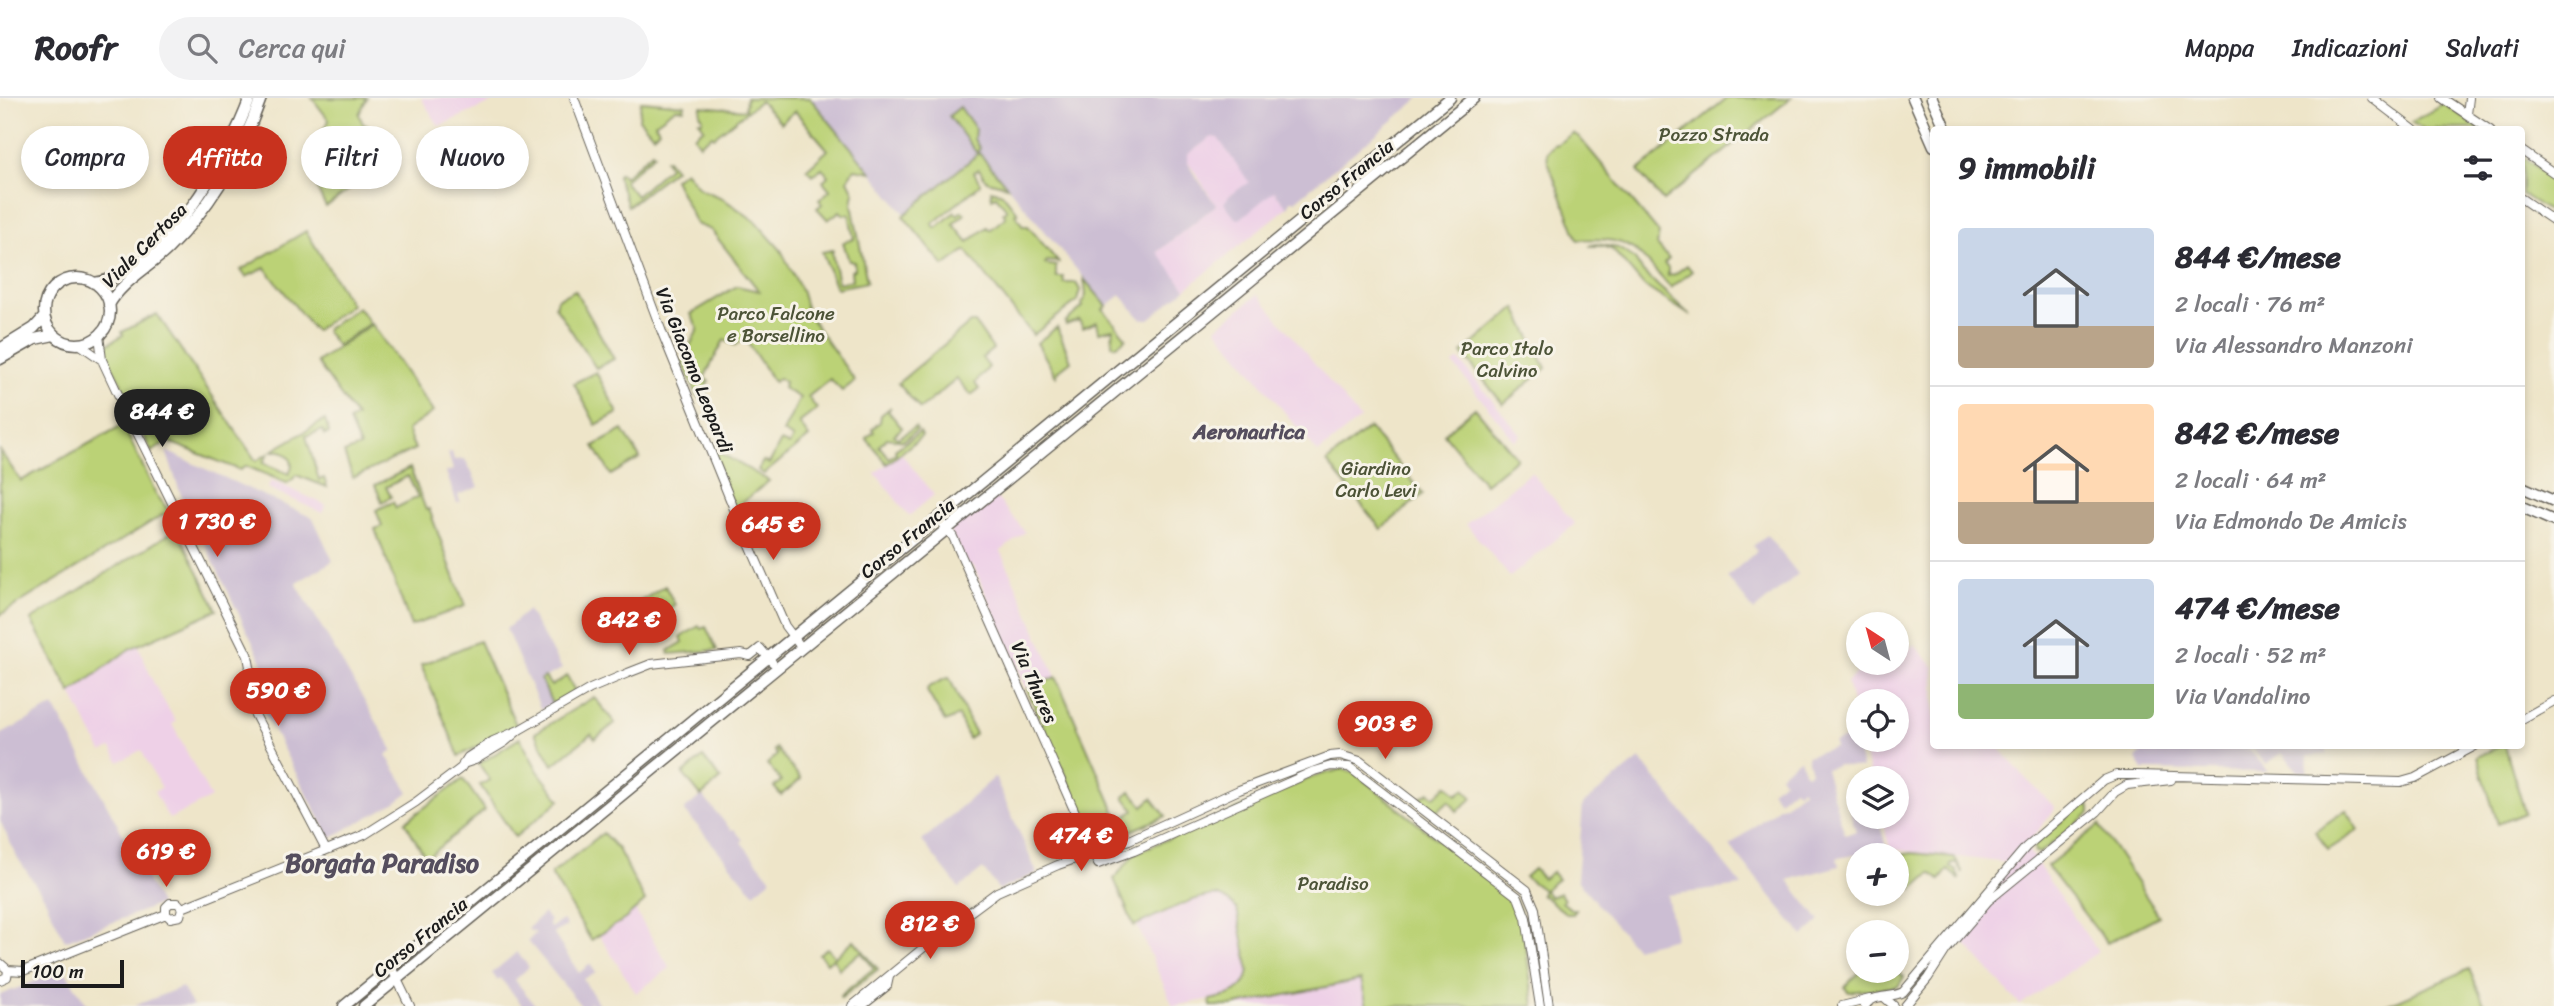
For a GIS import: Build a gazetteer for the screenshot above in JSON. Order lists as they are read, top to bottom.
{
  "streets": {
    "main road": ["Corso Francia", "Viale Certosa"],
    "street": ["Via Giacomo Leopardi", "Via Thures"]
  },
  "crossings": [
    ["Corso Francia", "Via Giacomo Leopardi"],
    ["Corso Francia", "Via Thures"]
  ],
  "districts": ["Aeronautica", "Borgata Paradiso"],
  "parks": [
    "Pozzo Strada",
    "Parco Falcone e Borsellino",
    "Parco Italo Calvino",
    "Giardino Carlo Levi",
    "Paradiso"
  ],
  "scale_bar": "100 m",
  "north": "top left",
  "page": {
    "header": "Roofr",
    "search": "Cerca qui",
    "nav": ["Mappa", "Indicazioni", "Salvati"],
    "chip": [
      "Compra",
      "Affitta",
      "Filtri",
      "Nuovo"
    ],
    "heading": "9 immobili",
    "list": [
      {
        "name": "844 €/mese",
        "note": "2 locali · 76 m² · Via Alessandro Manzoni"
      },
      {
        "name": "842 €/mese",
        "note": "2 locali · 64 m² · Via Edmondo De Amicis"
      },
      {
        "name": "474 €/mese",
        "note": "2 locali · 52 m² · Via Vandalino"
      }
    ],
    "price": [
      "844 €",
      "1 730 €",
      "645 €",
      "842 €",
      "590 €",
      "903 €",
      "474 €",
      "619 €",
      "812 €"
    ],
    "map_buttons": ["+", "−"],
    "scale": "100 m"
  }
}
